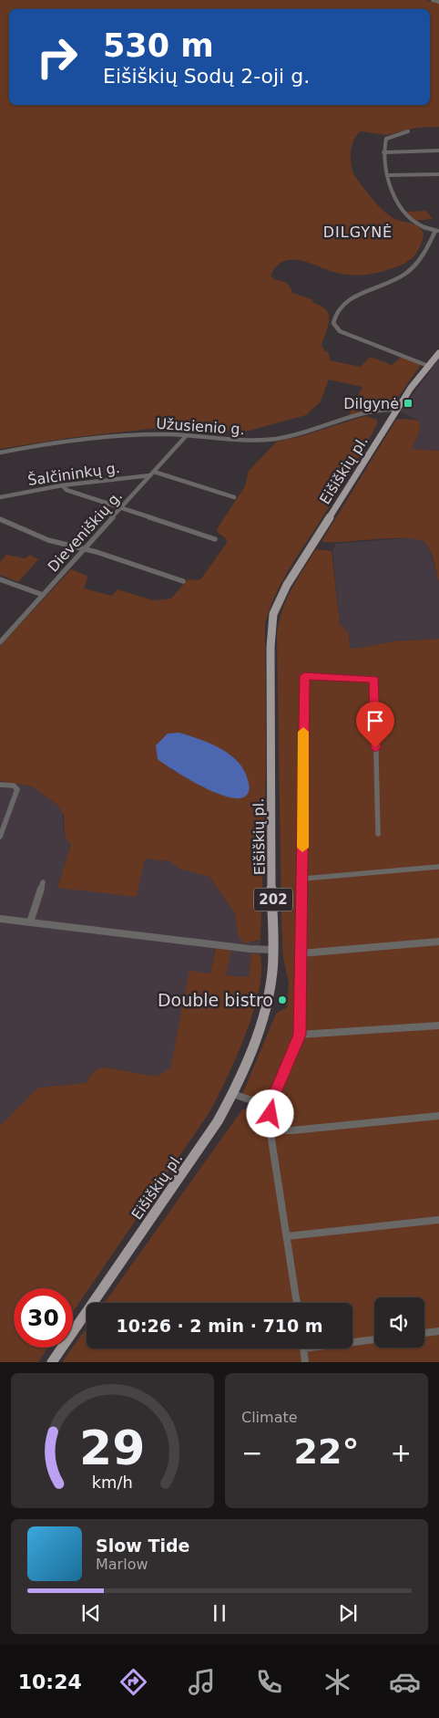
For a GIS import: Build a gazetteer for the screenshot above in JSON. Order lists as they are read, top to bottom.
{
  "streets": {
    "main road": ["Eišiškių pl.", "202"],
    "street": ["Užusienio g.", "Šalčininkų g.", "Dieveniškių g."]
  },
  "crossings": [
    ["Užusienio g.", "Eišiškių pl."],
    ["Užusienio g.", "Dieveniškių g."],
    ["Šalčininkų g.", "Dieveniškių g."]
  ],
  "districts": ["DILGYNĖ"],
  "places": {
    "transit": ["Dilgynė"],
    "other": ["Double bistro"]
  },
  "page": {
    "turn": ["530 m", "Eišiškių Sodų 2-oji g."],
    "limit": "30",
    "trip": "10:26 · 2 min · 710 m",
    "tile": "Climate",
    "heat": ["−", "22°", "+"],
    "song": ["Slow Tide", "Marlow"],
    "tabs": "10:24",
    "gauge": ["29", "km/h"]
  }
}
